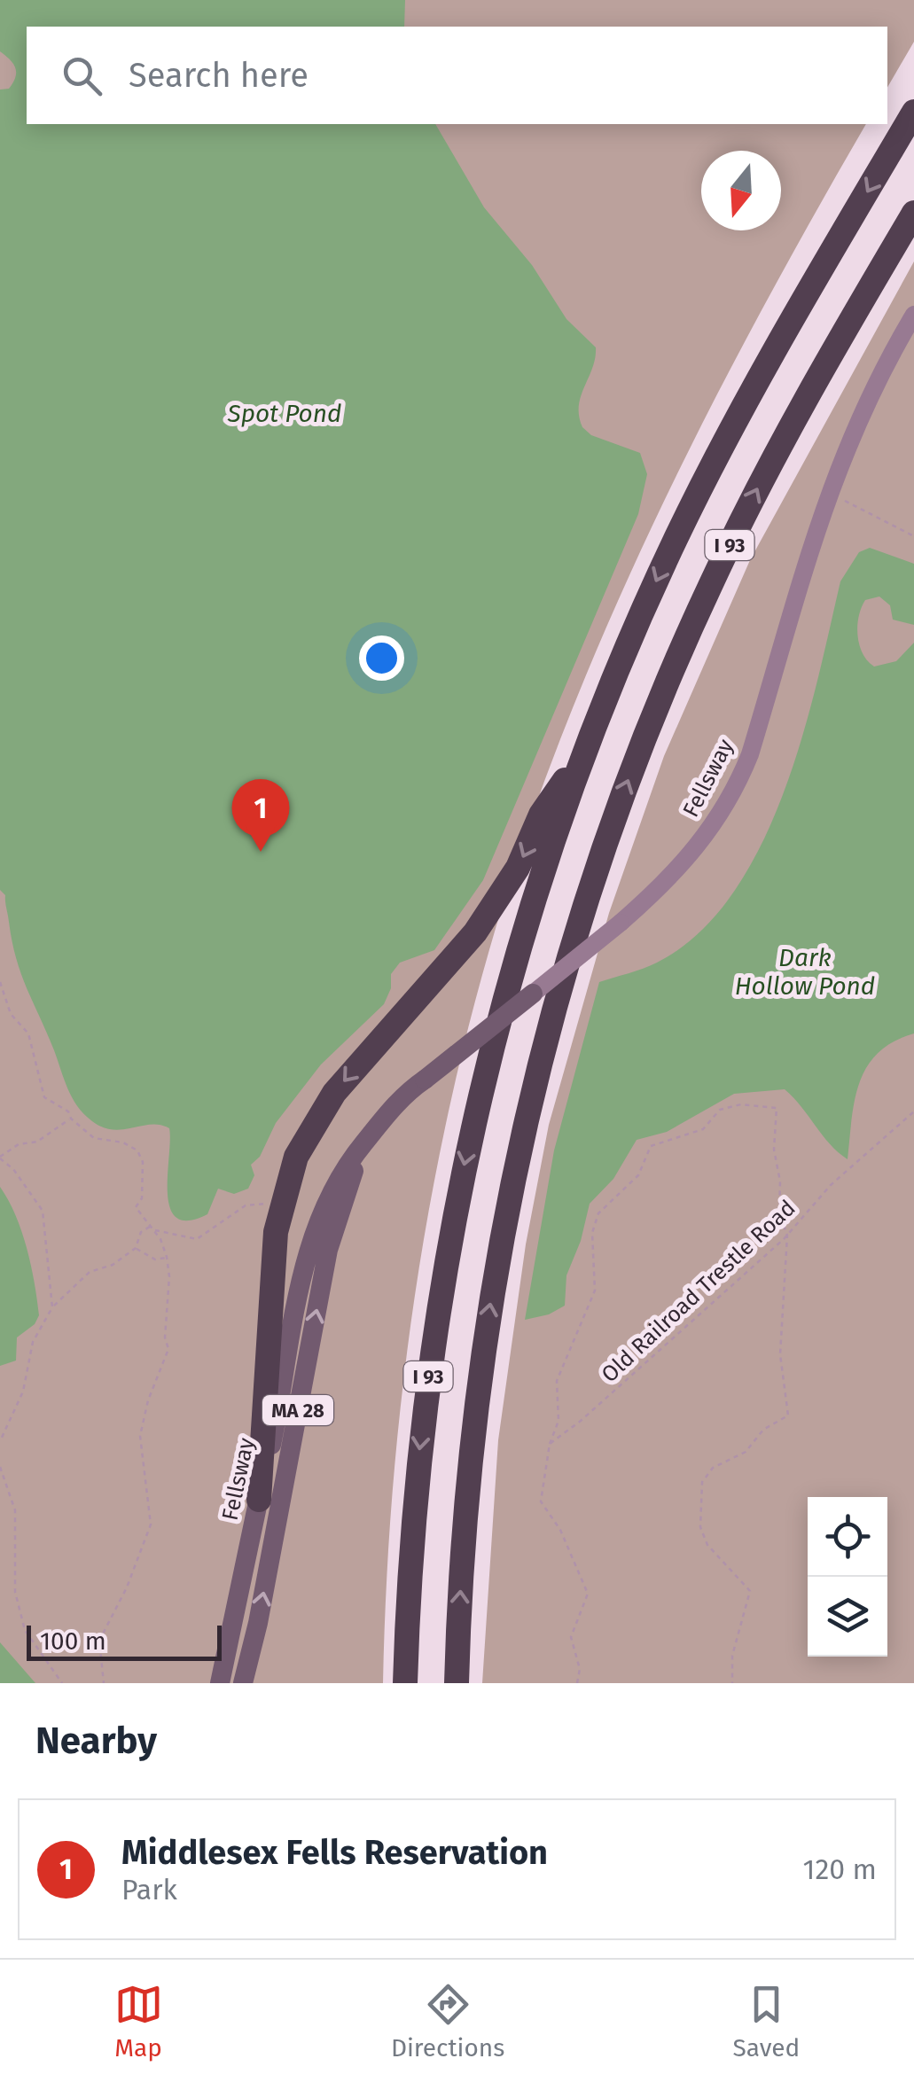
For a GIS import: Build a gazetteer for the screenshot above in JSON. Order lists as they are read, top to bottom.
{
  "streets": {
    "highway": ["I 93"],
    "main road": ["Fellsway", "MA 28"],
    "path": ["Old Railroad Trestle Road"]
  },
  "water": ["Spot Pond", "Dark Hollow Pond"],
  "scale_bar": "100 m",
  "north": "bottom",
  "page": {
    "search": "Search here",
    "pins": "1",
    "scale": "100 m",
    "heading": "Nearby",
    "list": [
      {
        "mark": "1",
        "name": "Middlesex Fells Reservation",
        "note": "Park",
        "value": "120 m"
      }
    ],
    "nav": ["Map", "Directions", "Saved"]
  }
}
